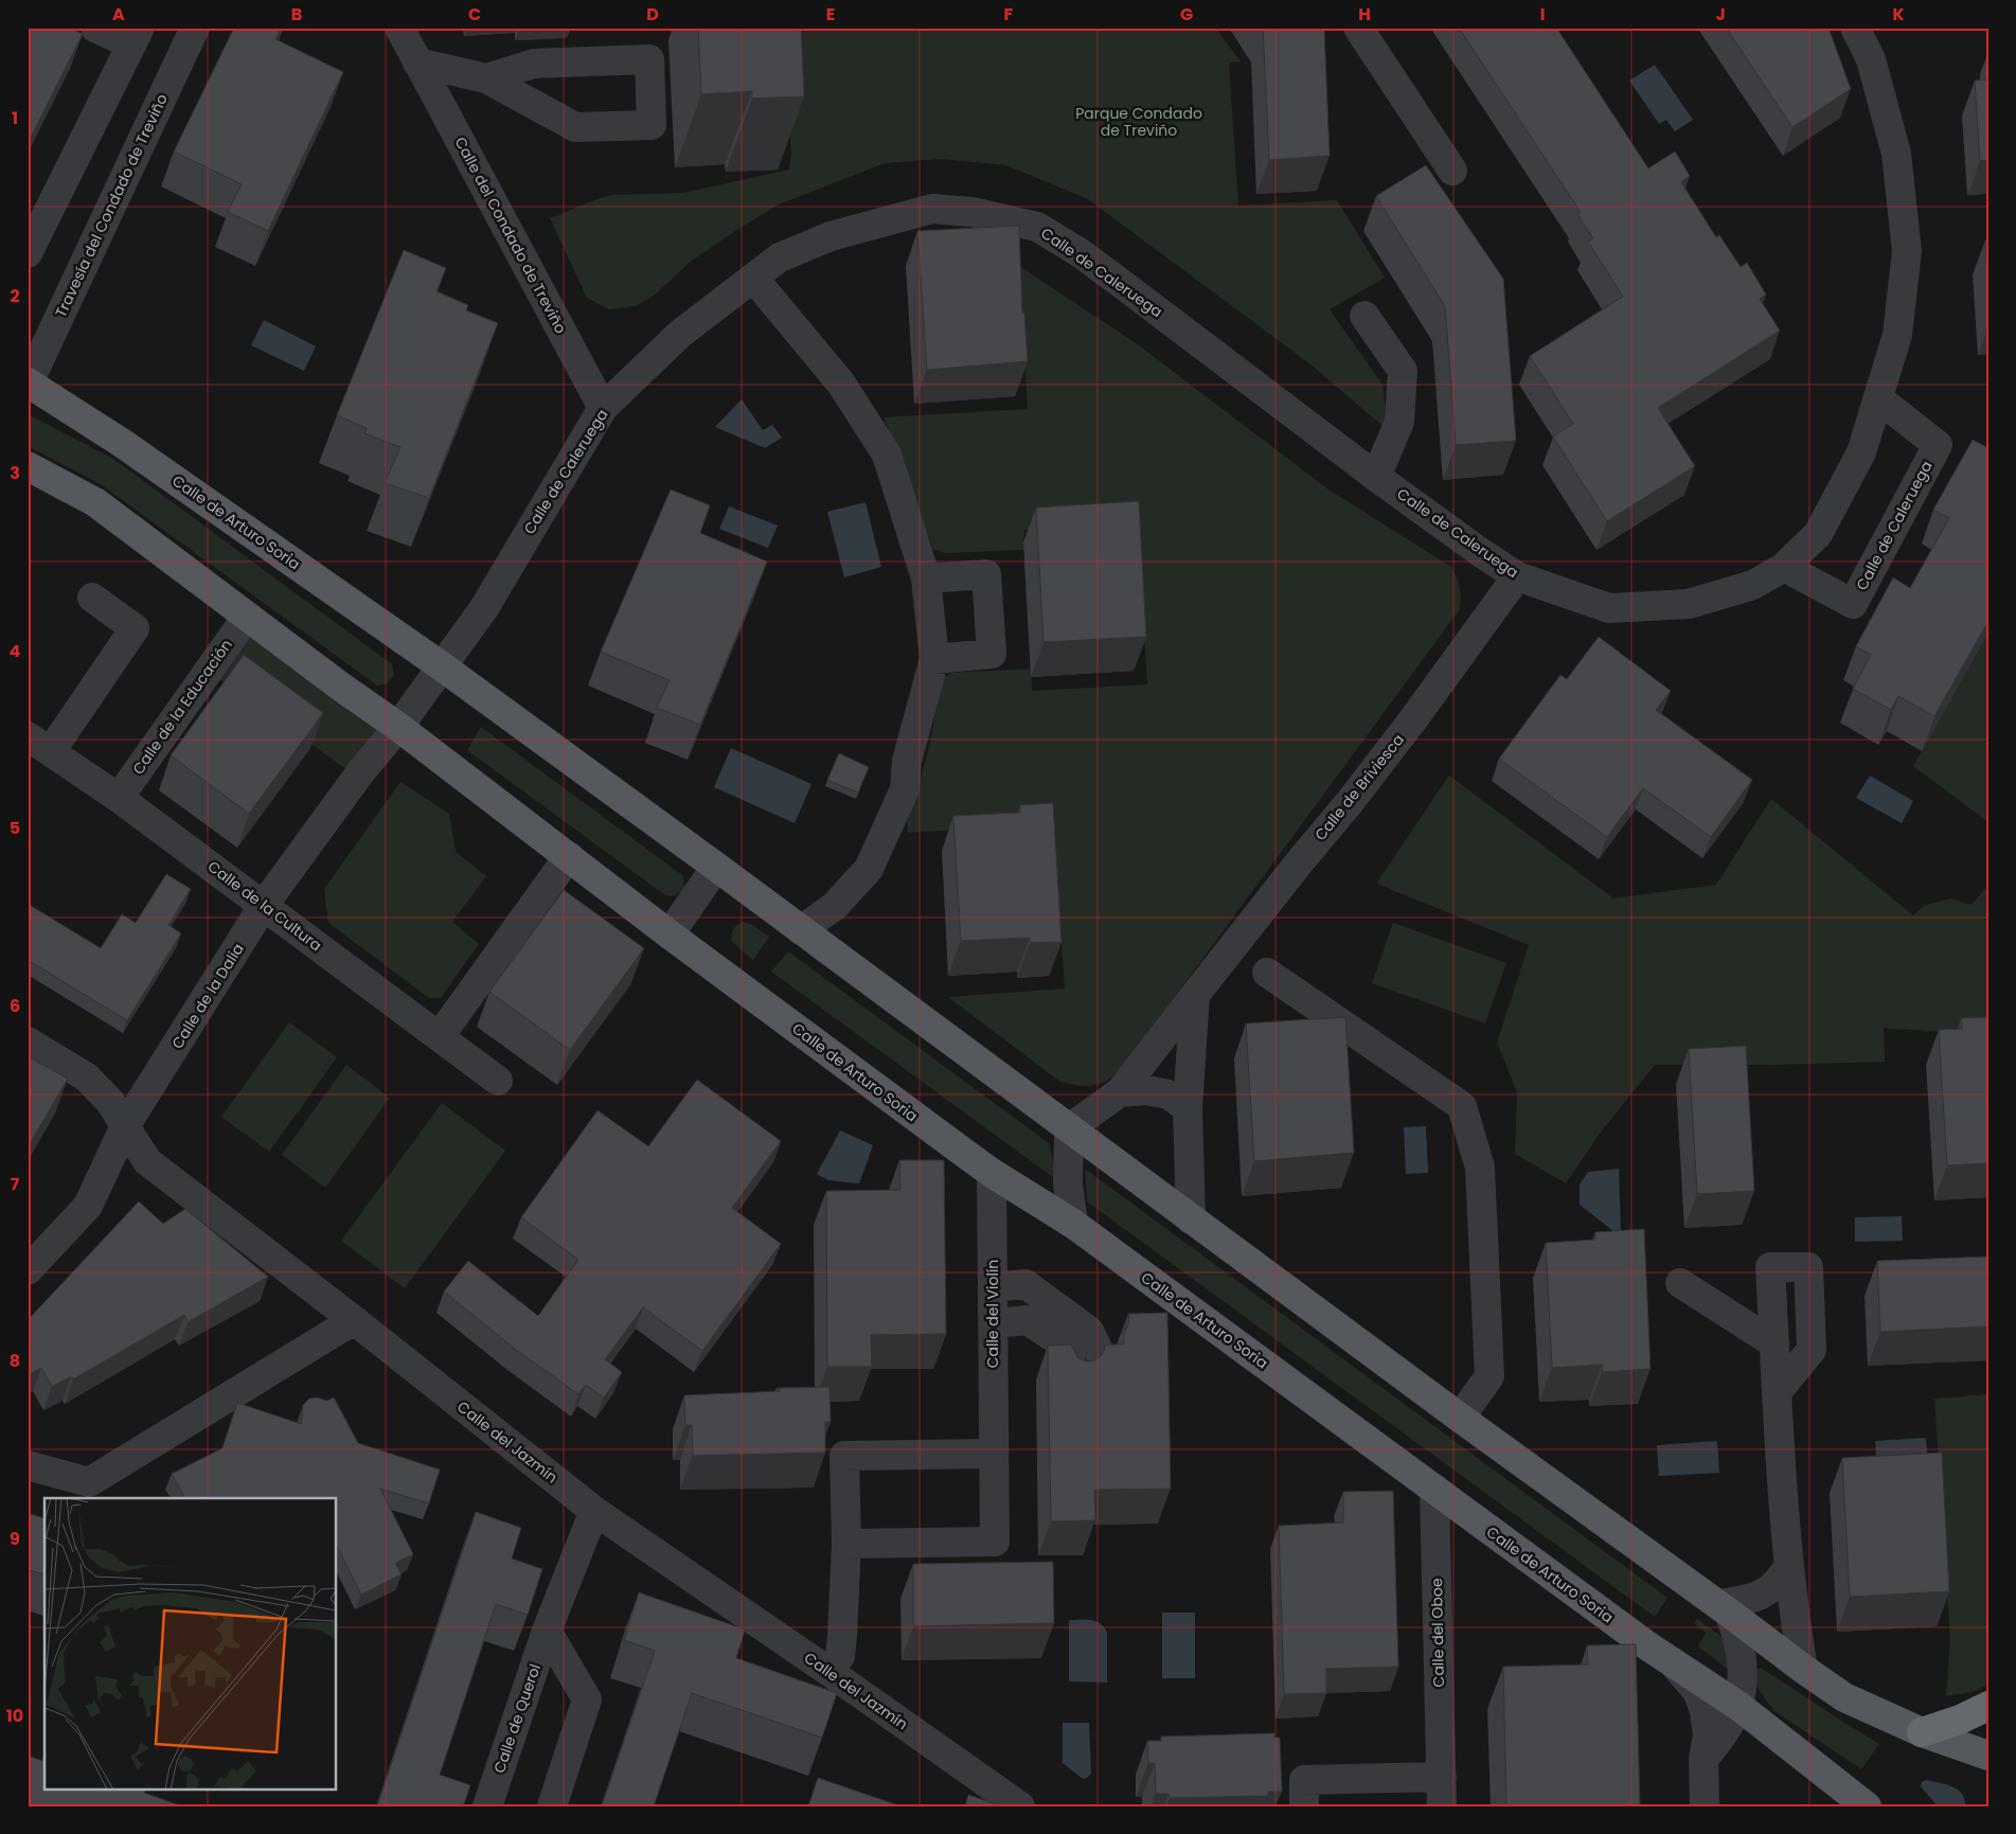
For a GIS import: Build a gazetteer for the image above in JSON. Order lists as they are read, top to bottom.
{
  "streets": {
    "main road": ["Calle de Arturo Soria"],
    "street": [
      "Travesía del Condado de Treviño",
      "Calle del Condado de Treviño",
      "Calle de Caleruega",
      "Calle de la Educación",
      "Calle de Briviesca",
      "Calle de la Cultura",
      "Calle de la Dalia",
      "Calle del Violín",
      "Calle del Jazmín",
      "Calle del Oboe",
      "Calle de Querol"
    ]
  },
  "crossings": [
    ["Travesía del Condado de Treviño", "Calle de Arturo Soria"],
    ["Calle del Condado de Treviño", "Calle de Caleruega"],
    ["Calle de Caleruega", "Calle de Arturo Soria"],
    ["Calle de Caleruega", "Calle de Briviesca"],
    ["Calle de Arturo Soria", "Calle de la Educación"],
    ["Calle de Arturo Soria", "Calle de Briviesca"],
    ["Calle de Arturo Soria", "Calle de la Dalia"],
    ["Calle de Arturo Soria", "Calle del Violín"],
    ["Calle de Arturo Soria", "Calle del Oboe"],
    ["Calle de la Educación", "Calle de la Cultura"],
    ["Calle de la Cultura", "Calle de la Dalia"],
    ["Calle de la Dalia", "Calle del Jazmín"],
    ["Calle del Jazmín", "Calle de Querol"]
  ],
  "parks": ["Parque Condado de Treviño"],
  "grid": {
    "columns": [
      "A",
      "B",
      "C",
      "D",
      "E",
      "F",
      "G",
      "H",
      "I",
      "J",
      "K"
    ],
    "rows": [
      "1",
      "2",
      "3",
      "4",
      "5",
      "6",
      "7",
      "8",
      "9",
      "10"
    ]
  }
}
